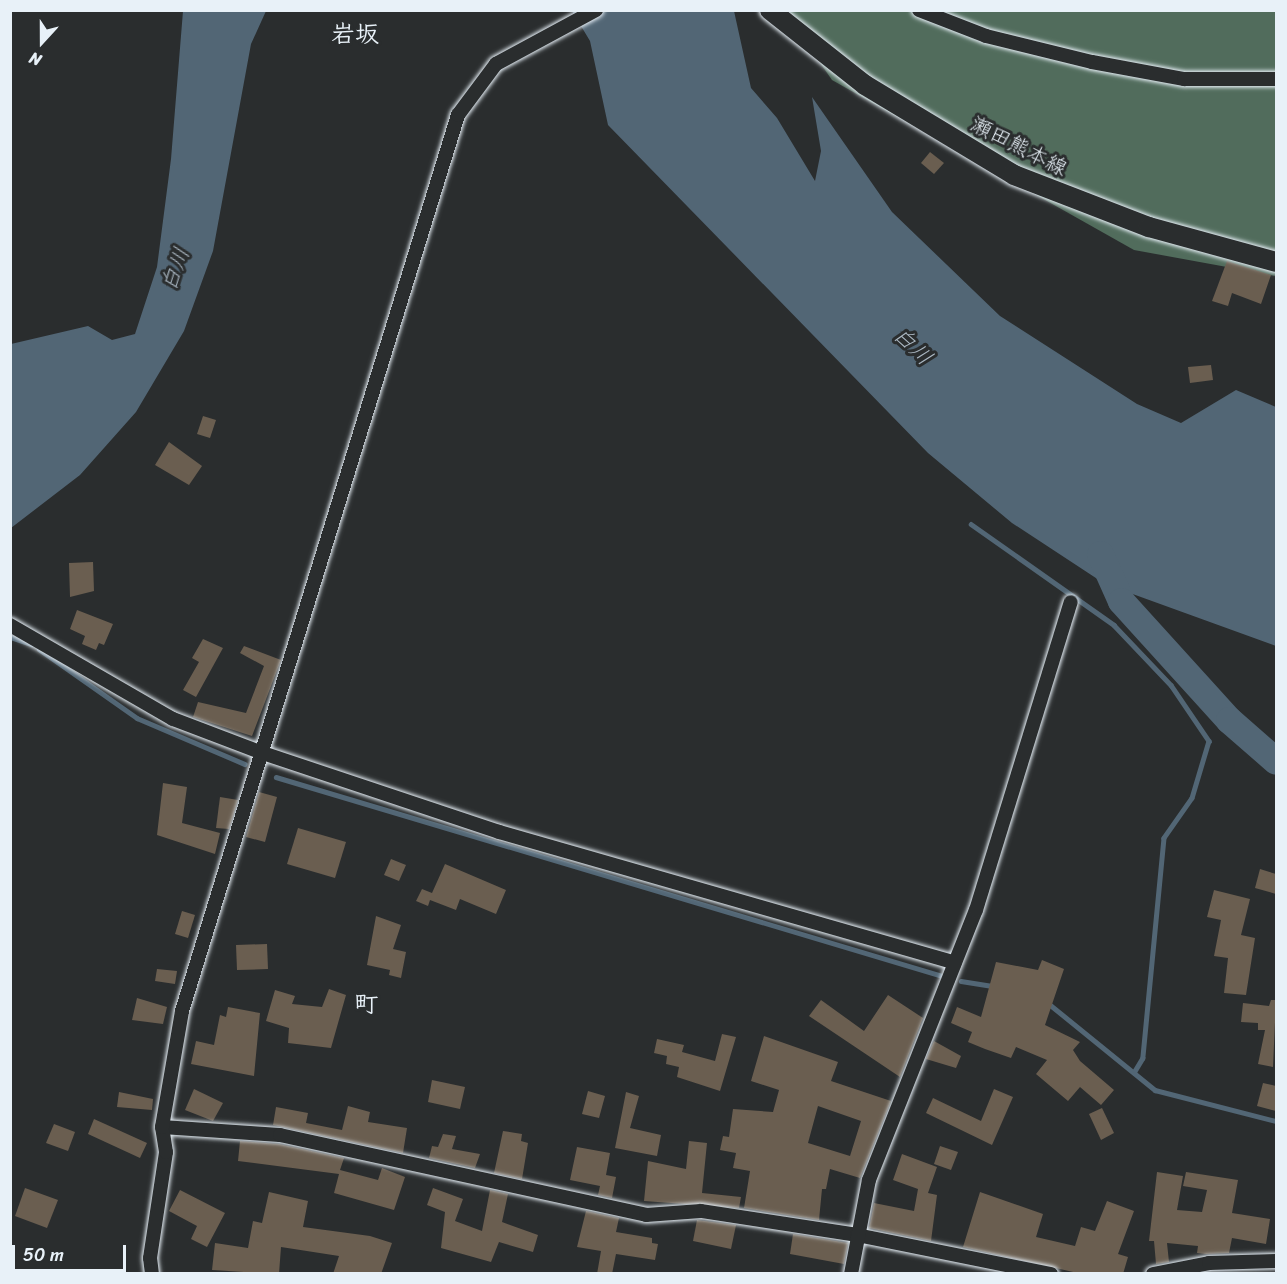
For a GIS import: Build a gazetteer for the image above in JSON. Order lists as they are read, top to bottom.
{
  "streets": {
    "main road": ["瀬田熊本線"]
  },
  "districts": ["岩坂", "町"],
  "water": ["白川"],
  "scale_bar": "50 m",
  "north": "bottom"
}
